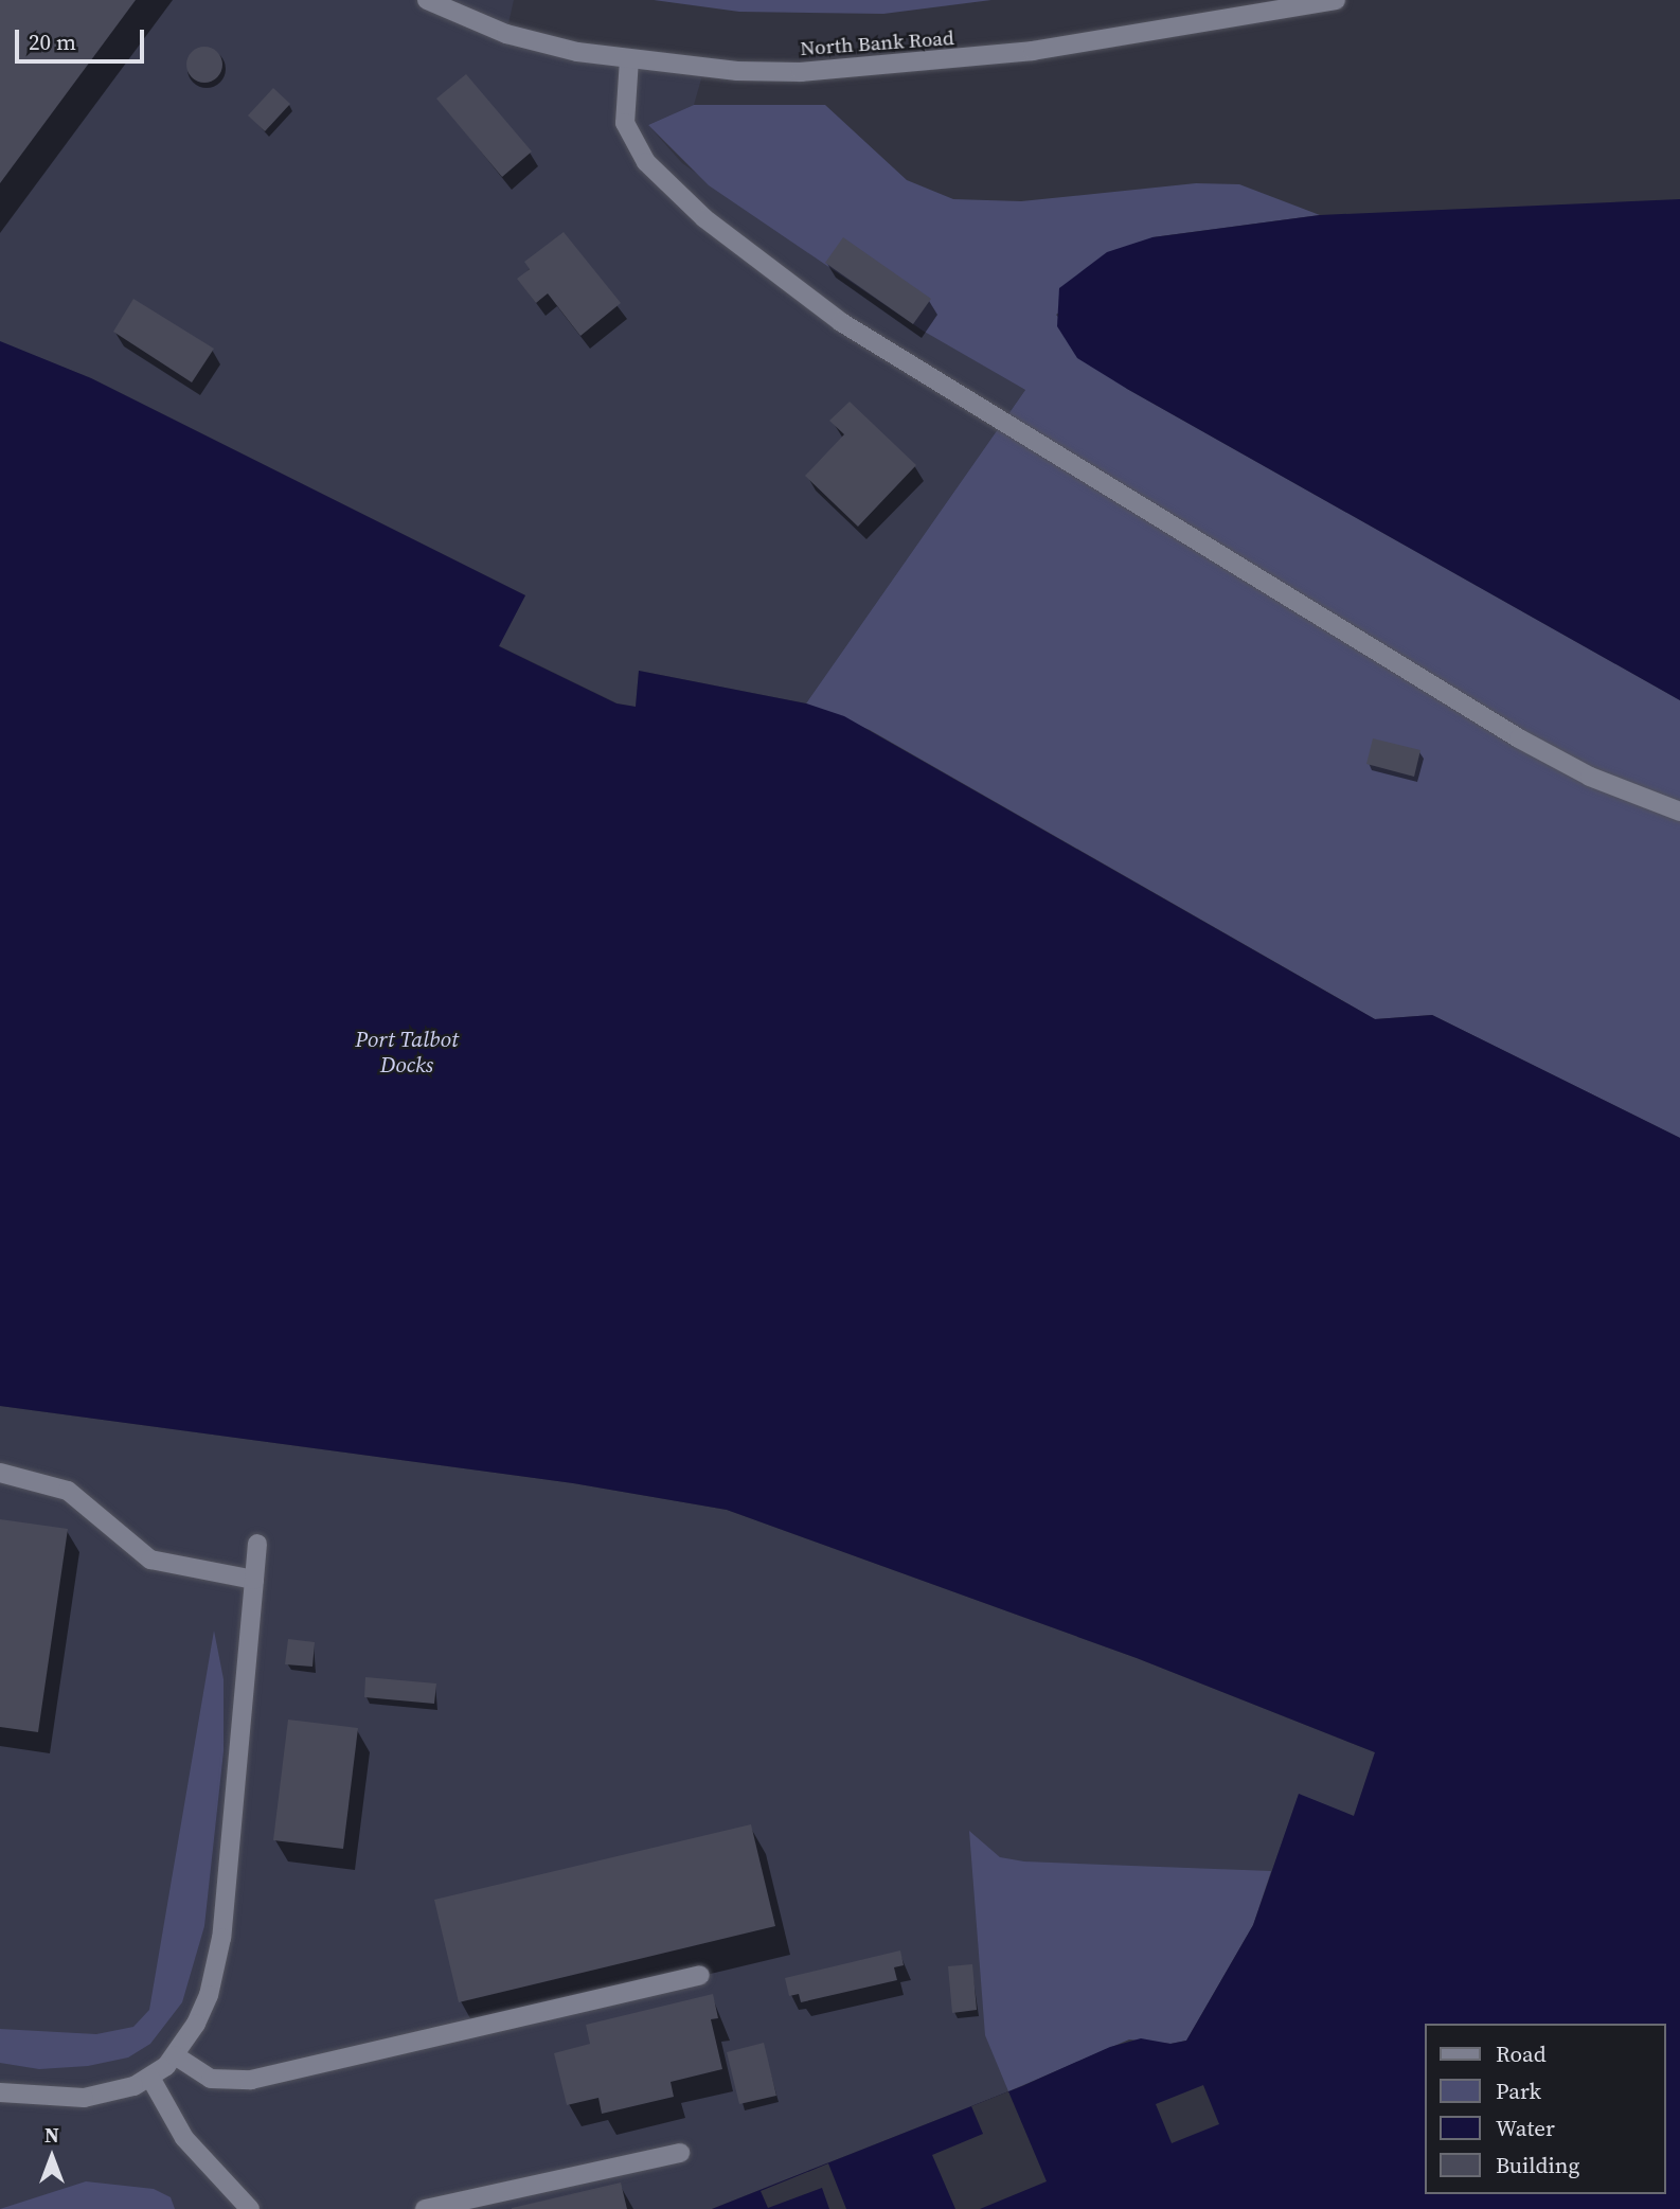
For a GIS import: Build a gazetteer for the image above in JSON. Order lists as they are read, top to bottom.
{
  "streets": {
    "street": ["North Bank Road"]
  },
  "water": ["Port Talbot Docks"],
  "legend": [
    "Road",
    "Park",
    "Water",
    "Building"
  ],
  "scale_bar": "20 m",
  "north": "top"
}
